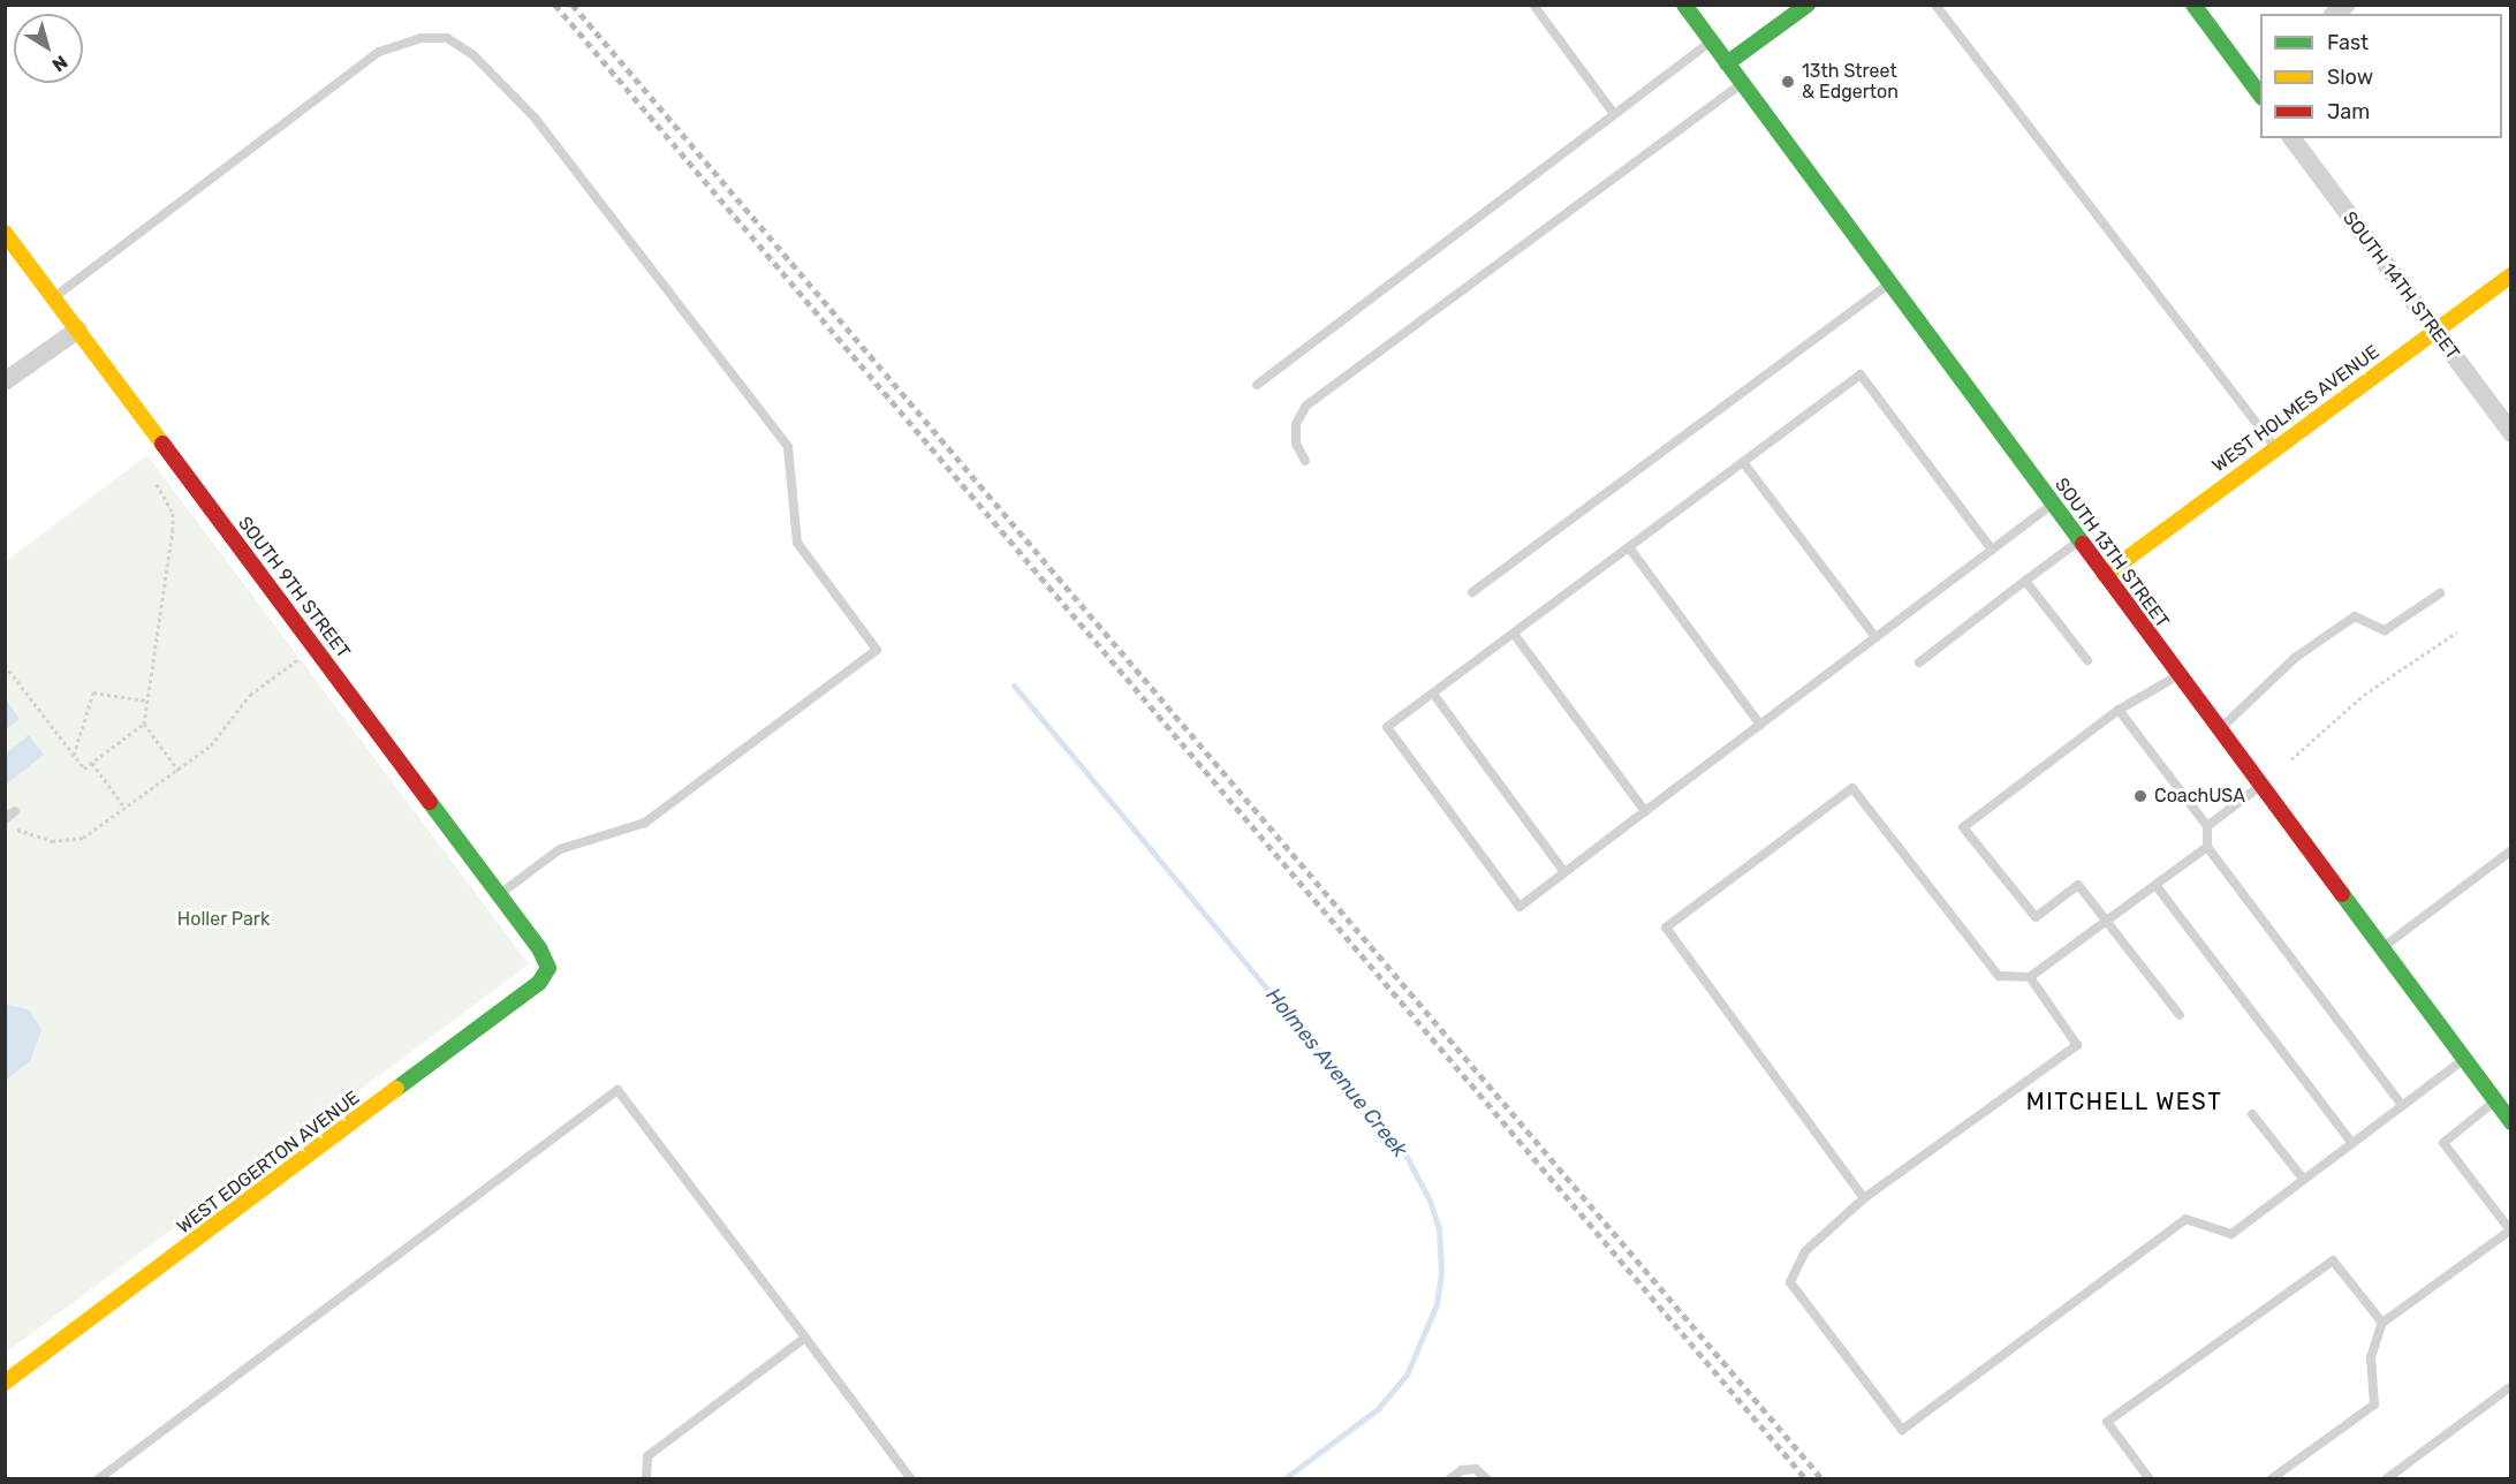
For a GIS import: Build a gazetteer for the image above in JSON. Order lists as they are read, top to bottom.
{
  "streets": {
    "street": [
      "SOUTH 14TH STREET",
      "WEST HOLMES AVENUE",
      "SOUTH 13TH STREET",
      "SOUTH 9TH STREET",
      "WEST EDGERTON AVENUE"
    ]
  },
  "crossings": [
    ["SOUTH 14TH STREET", "WEST HOLMES AVENUE"],
    ["WEST HOLMES AVENUE", "SOUTH 13TH STREET"],
    ["SOUTH 9TH STREET", "WEST EDGERTON AVENUE"]
  ],
  "districts": ["MITCHELL WEST"],
  "water": ["Holmes Avenue Creek"],
  "parks": ["Holler Park"],
  "places": ["13th Street & Edgerton", "CoachUSA"],
  "legend": ["Fast", "Slow", "Jam"],
  "north": "bottom right"
}
